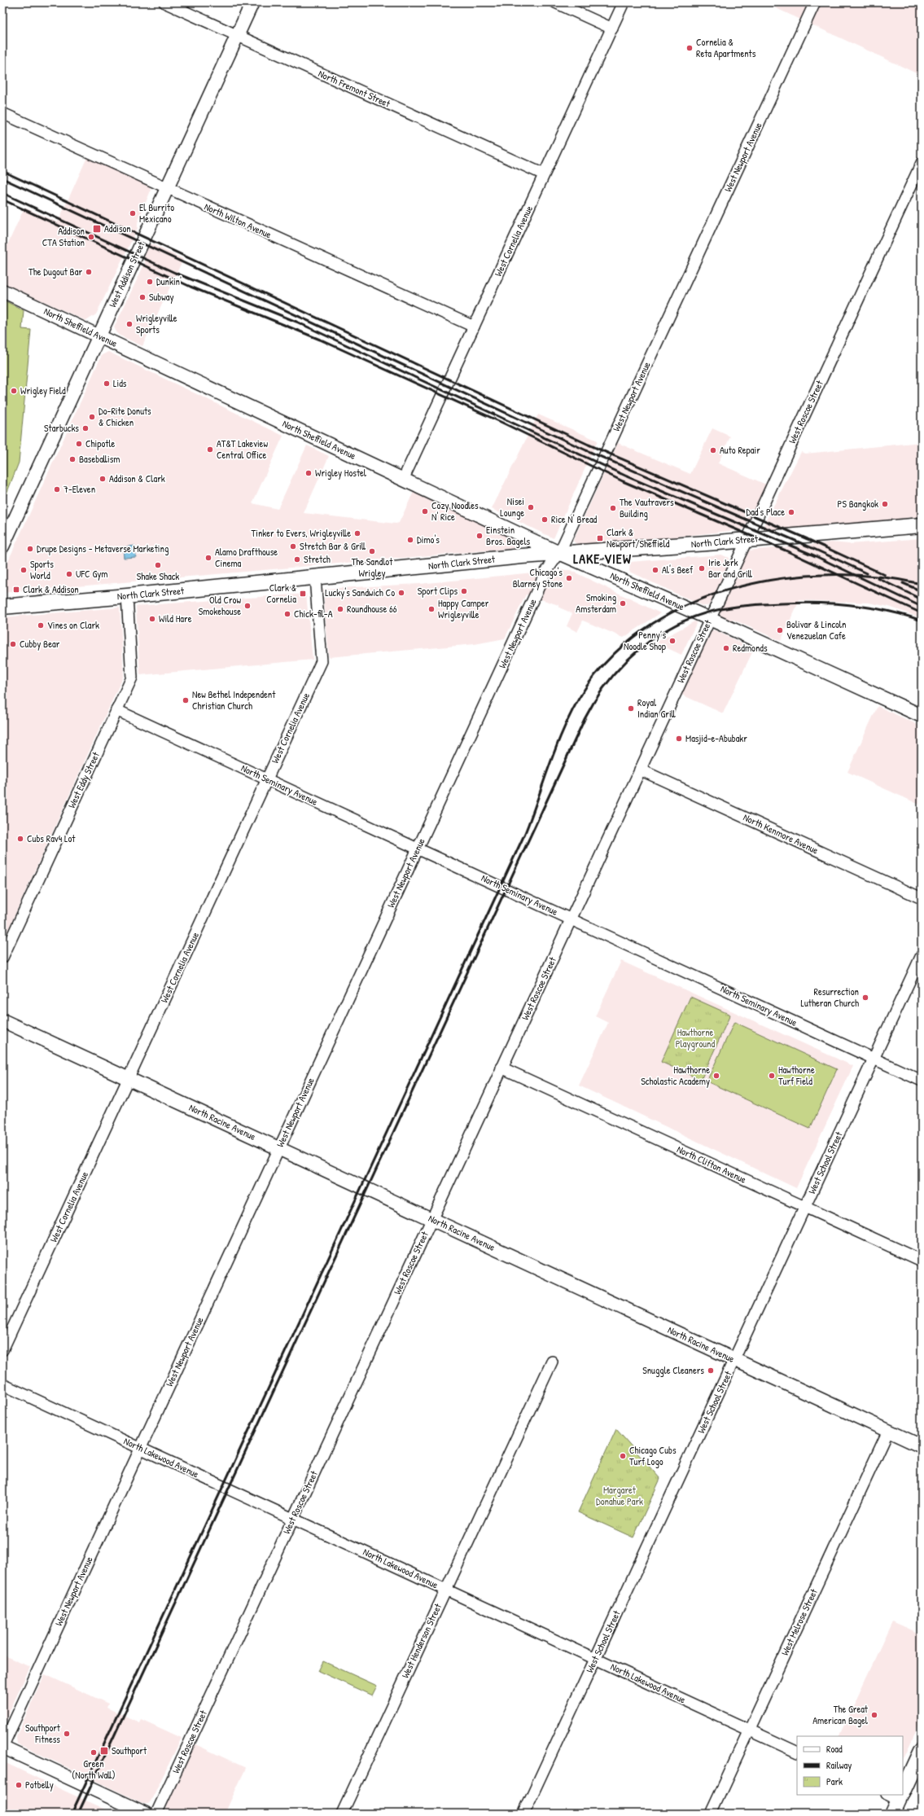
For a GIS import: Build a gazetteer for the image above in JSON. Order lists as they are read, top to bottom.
{
  "streets": {
    "main road": ["North Clark Street"],
    "street": [
      "North Fremont Street",
      "West Newport Avenue",
      "North Wilton Avenue",
      "West Cornelia Avenue",
      "West Addison Street",
      "North Sheffield Avenue",
      "West Roscoe Street",
      "West Eddy Street",
      "North Seminary Avenue",
      "North Kenmore Avenue",
      "North Racine Avenue",
      "West School Street",
      "North Clifton Avenue",
      "North Lakewood Avenue",
      "West Melrose Street",
      "West Henderson Street"
    ]
  },
  "crossings": [
    ["North Fremont Street", "West Cornelia Avenue"],
    ["North Fremont Street", "West Addison Street"],
    ["West Newport Avenue", "North Sheffield Avenue"],
    ["West Newport Avenue", "North Clark Street"],
    ["West Newport Avenue", "North Seminary Avenue"],
    ["West Newport Avenue", "North Racine Avenue"],
    ["West Newport Avenue", "North Lakewood Avenue"],
    ["North Wilton Avenue", "West Cornelia Avenue"],
    ["North Wilton Avenue", "West Addison Street"],
    ["West Cornelia Avenue", "North Sheffield Avenue"],
    ["West Cornelia Avenue", "North Clark Street"],
    ["West Cornelia Avenue", "North Seminary Avenue"],
    ["West Cornelia Avenue", "North Racine Avenue"],
    ["West Addison Street", "North Sheffield Avenue"],
    ["North Sheffield Avenue", "West Roscoe Street"],
    ["North Sheffield Avenue", "North Clark Street"],
    ["West Roscoe Street", "North Clark Street"],
    ["West Roscoe Street", "North Seminary Avenue"],
    ["West Roscoe Street", "North Kenmore Avenue"],
    ["West Roscoe Street", "North Racine Avenue"],
    ["West Roscoe Street", "North Clifton Avenue"],
    ["West Roscoe Street", "North Lakewood Avenue"],
    ["North Clark Street", "West Eddy Street"],
    ["West Eddy Street", "North Seminary Avenue"],
    ["North Seminary Avenue", "West School Street"],
    ["North Racine Avenue", "West School Street"],
    ["North Racine Avenue", "West Melrose Street"],
    ["West School Street", "North Clifton Avenue"],
    ["West School Street", "North Lakewood Avenue"],
    ["North Lakewood Avenue", "West Melrose Street"],
    ["North Lakewood Avenue", "West Henderson Street"]
  ],
  "districts": ["LAKE VIEW"],
  "parks": ["Hawthorne Playground", "Margaret Donahue Park"],
  "places": {
    "other": [
      "Cornelia & Reta Apartments",
      "El Burrito Mexicano",
      "Addison CTA Station",
      "The Dugout Bar",
      "Dunkin'",
      "Subway",
      "Wrigleyville Sports",
      "Lids",
      "Wrigley Field",
      "Do-Rite Donuts & Chicken",
      "Starbucks",
      "Chipotle",
      "AT&T Lakeview Central Office",
      "Auto Repair",
      "Baseballism",
      "Wrigley Hostel",
      "Addison & Clark",
      "7-Eleven",
      "PS Bangkok",
      "Nisei Lounge",
      "The Vautravers Building",
      "Cozy Noodles N' Rice",
      "Dad's Place",
      "Rice N' Bread",
      "Tinker to Evers, Wrigleyville",
      "Einstein Bros. Bagels",
      "Dimo's",
      "Stretch Bar & Grill",
      "Drupe Designs - Metaverse Marketing",
      "The Sandlot Wrigley",
      "Alamo Drafthouse Cinema",
      "Stretch",
      "Shake Shack",
      "Irie Jerk Bar and Grill",
      "Sports World",
      "Al's Beef",
      "UFC Gym",
      "Chicago's Blarney Stone",
      "Sport Clips",
      "Lucky's Sandwich Co",
      "Smoking Amsterdam",
      "Old Crow Smokehouse",
      "Roundhouse 66",
      "Happy Camper Wrigleyville",
      "Chick-fil-A",
      "Wild Hare",
      "Vines on Clark",
      "Bolivar & Lincoln Venezuelan Cafe",
      "Penny’s Noodle Shop",
      "Cubby Bear",
      "Redmonds",
      "New Bethel Independent Christian Church",
      "Royal Indian Grill",
      "Masjid-e-Abubakr",
      "Cubs Rav4 Lot",
      "Resurrection Lutheran Church",
      "Hawthorne Scholastic Academy",
      "Hawthorne Turf Field",
      "Snuggle Cleaners",
      "Chicago Cubs Turf Logo",
      "The Great American Bagel",
      "Southport Fitness",
      "Green (North Wall)",
      "Potbelly"
    ],
    "transit": [
      "Addison",
      "Clark & Newport/Sheffield",
      "Clark & Addison",
      "Clark & Cornelia",
      "Southport"
    ]
  },
  "legend": ["Road", "Railway", "Park"]
}
